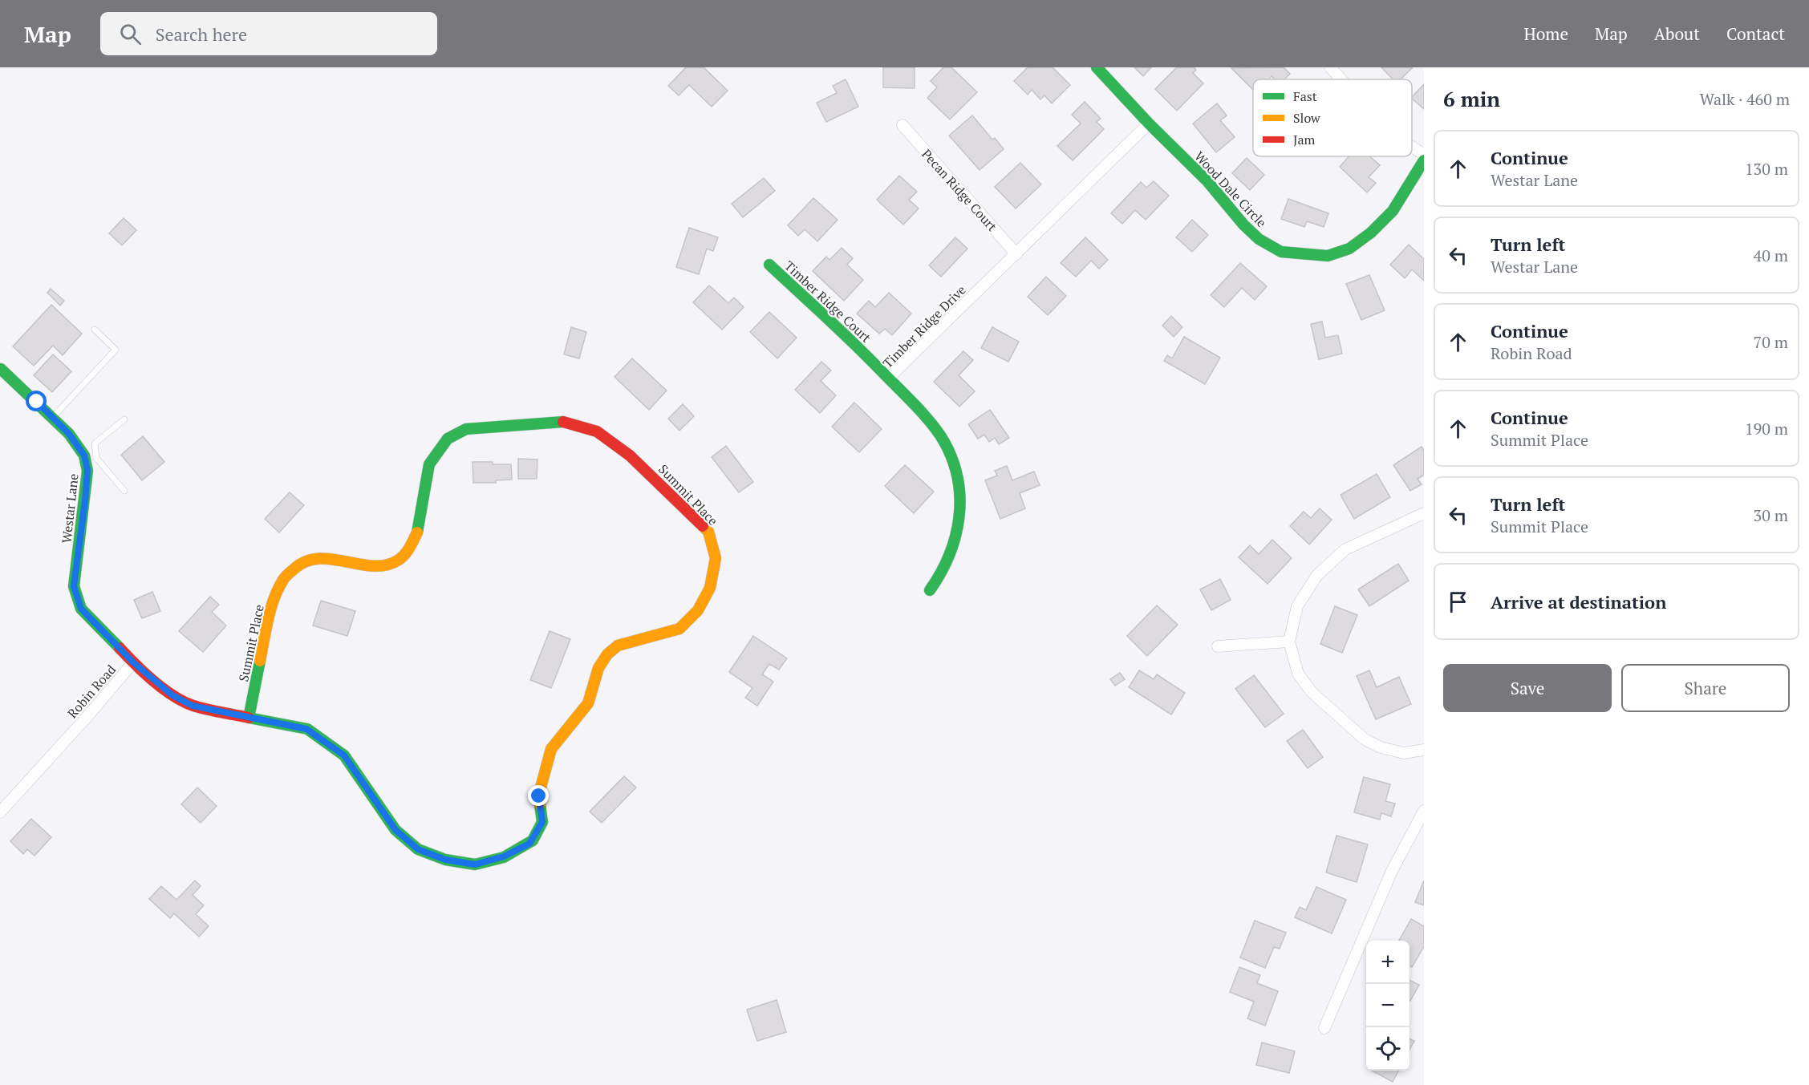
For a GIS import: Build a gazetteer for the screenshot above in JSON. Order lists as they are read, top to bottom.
{
  "streets": {
    "street": [
      "Wood Dale Circle",
      "Pecan Ridge Court",
      "Timber Ridge Court",
      "Timber Ridge Drive",
      "Summit Place",
      "Westar Lane",
      "Robin Road"
    ]
  },
  "crossings": [
    ["Wood Dale Circle", "Timber Ridge Drive"],
    ["Pecan Ridge Court", "Timber Ridge Drive"],
    ["Timber Ridge Court", "Timber Ridge Drive"],
    ["Summit Place", "Robin Road"],
    ["Westar Lane", "Robin Road"]
  ],
  "legend": ["Fast", "Slow", "Jam"],
  "page": {
    "header": "Map",
    "search": "Search here",
    "nav": [
      "Home",
      "Map",
      "About",
      "Contact"
    ],
    "heading": ["6 min", "Walk · 460 m"],
    "list": [
      ["Continue", "Westar Lane", "130 m"],
      ["Turn left", "Westar Lane", "40 m"],
      ["Continue", "Robin Road", "70 m"],
      ["Continue", "Summit Place", "190 m"],
      ["Turn left", "Summit Place", "30 m"],
      "Arrive at destination"
    ],
    "buttons": ["Save", "Share"],
    "map_buttons": ["+", "−"]
  }
}
